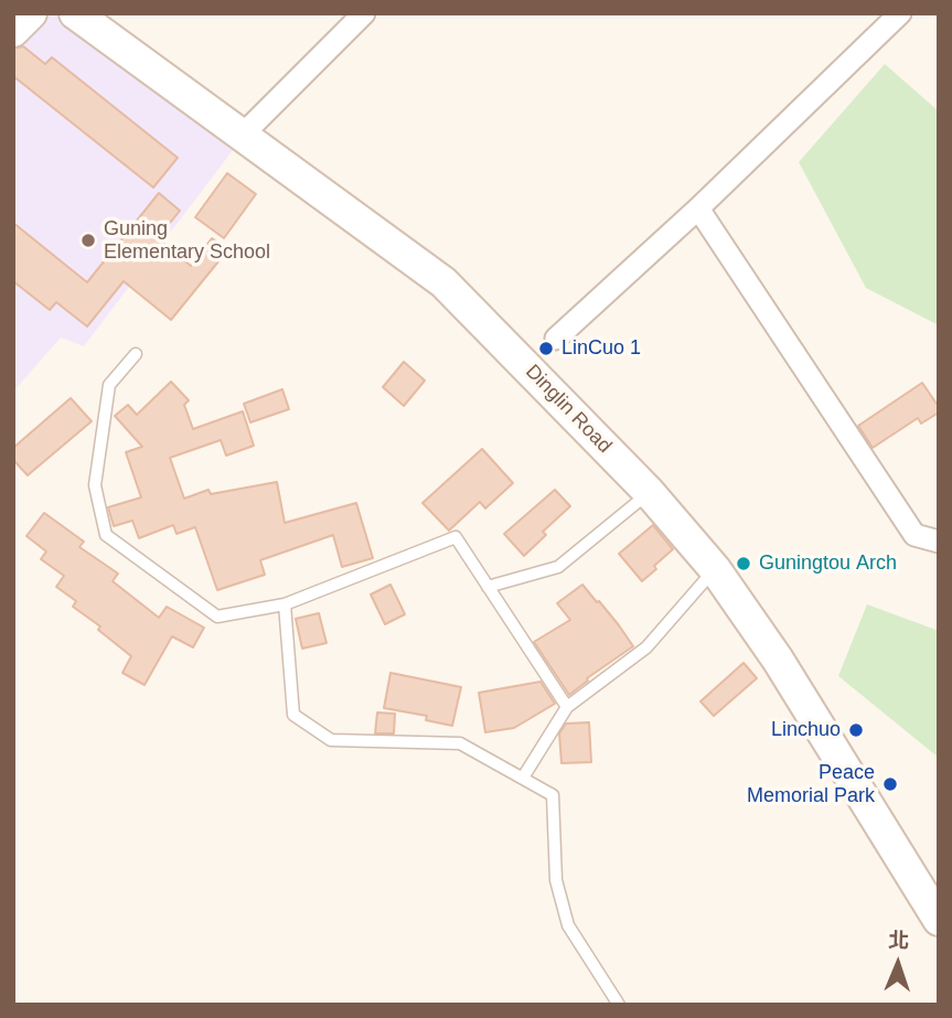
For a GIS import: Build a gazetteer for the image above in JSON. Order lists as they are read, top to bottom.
{
  "streets": {
    "main road": ["Dinglin Road"]
  },
  "places": [
    "Guning Elementary School",
    "LinCuo 1",
    "Guningtou Arch",
    "Linchuo",
    "Peace Memorial Park"
  ],
  "north": "top"
}
